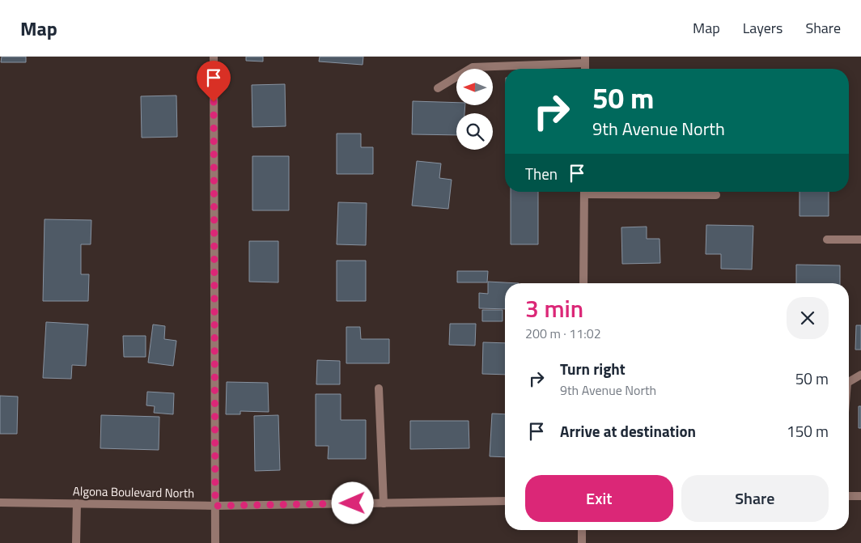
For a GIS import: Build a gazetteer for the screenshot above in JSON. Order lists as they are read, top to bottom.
{
  "streets": {
    "street": ["Algona Boulevard North"]
  },
  "north": "left",
  "page": {
    "header": "Map",
    "nav": ["Map", "Layers", "Share"],
    "turn": ["50 m", "9th Avenue North"],
    "then": "Then",
    "heading": ["3 min", "200 m · 11:02"],
    "list": [
      {
        "name": "Turn right",
        "note": "9th Avenue North",
        "value": "50 m"
      },
      {
        "name": "Arrive at destination",
        "value": "150 m"
      }
    ],
    "buttons": ["Exit", "Share"]
  }
}
